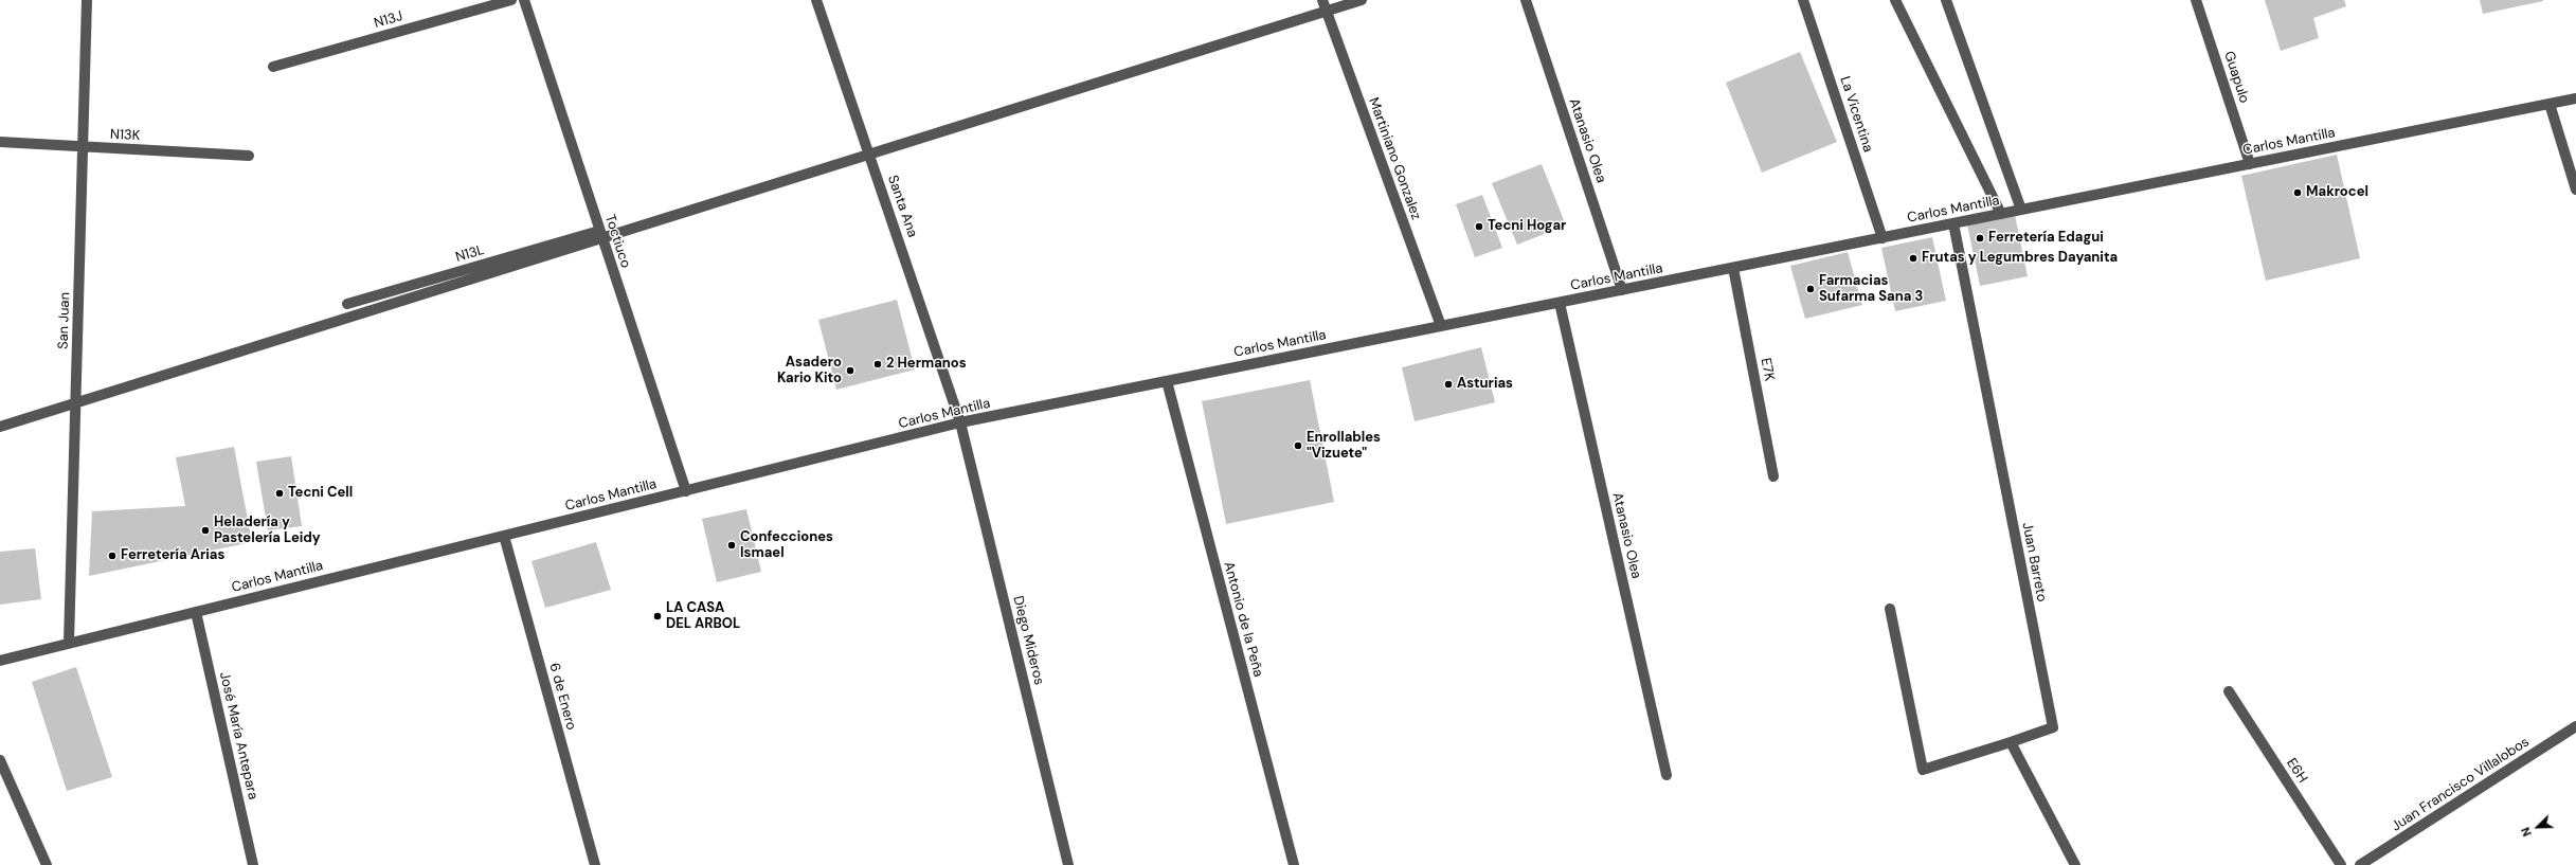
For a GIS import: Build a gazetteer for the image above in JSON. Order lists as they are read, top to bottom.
{
  "streets": {
    "street": [
      "N13J",
      "Guapulo",
      "La Vicentina",
      "N13K",
      "Atanasio Olea",
      "Carlos Mantilla",
      "Martiniano Gonzalez",
      "Santa Ana",
      "Toctiuco",
      "N13L",
      "San Juan",
      "E7K",
      "Juan Barreto",
      "Antonio de la Peña",
      "Diego Mideros",
      "6 de Enero",
      "José María Antepara",
      "E6H",
      "Juan Francisco Villalobos"
    ]
  },
  "crossings": [
    ["Guapulo", "Carlos Mantilla"],
    ["La Vicentina", "Carlos Mantilla"],
    ["N13K", "San Juan"],
    ["Atanasio Olea", "Carlos Mantilla"],
    ["Carlos Mantilla", "Martiniano Gonzalez"],
    ["Carlos Mantilla", "Santa Ana"],
    ["Carlos Mantilla", "Toctiuco"],
    ["Carlos Mantilla", "San Juan"],
    ["Carlos Mantilla", "E7K"],
    ["Carlos Mantilla", "Juan Barreto"],
    ["Carlos Mantilla", "Antonio de la Peña"],
    ["Carlos Mantilla", "Diego Mideros"],
    ["Carlos Mantilla", "6 de Enero"],
    ["Carlos Mantilla", "José María Antepara"],
    ["Santa Ana", "Diego Mideros"],
    ["Toctiuco", "N13L"]
  ],
  "places": [
    "Makrocel",
    "Tecni Hogar",
    "Ferretería Edagui",
    "Frutas y Legumbres Dayanita",
    "Farmacias Sufarma Sana 3",
    "2 Hermanos",
    "Asadero Kario Kito",
    "Asturias",
    "Enrollables \"Vizuete\"",
    "Tecni Cell",
    "Heladería y Pastelería Leidy",
    "Confecciones Ismael",
    "Ferretería Arias",
    "LA CASA DEL ARBOL"
  ],
  "north": "bottom left"
}
